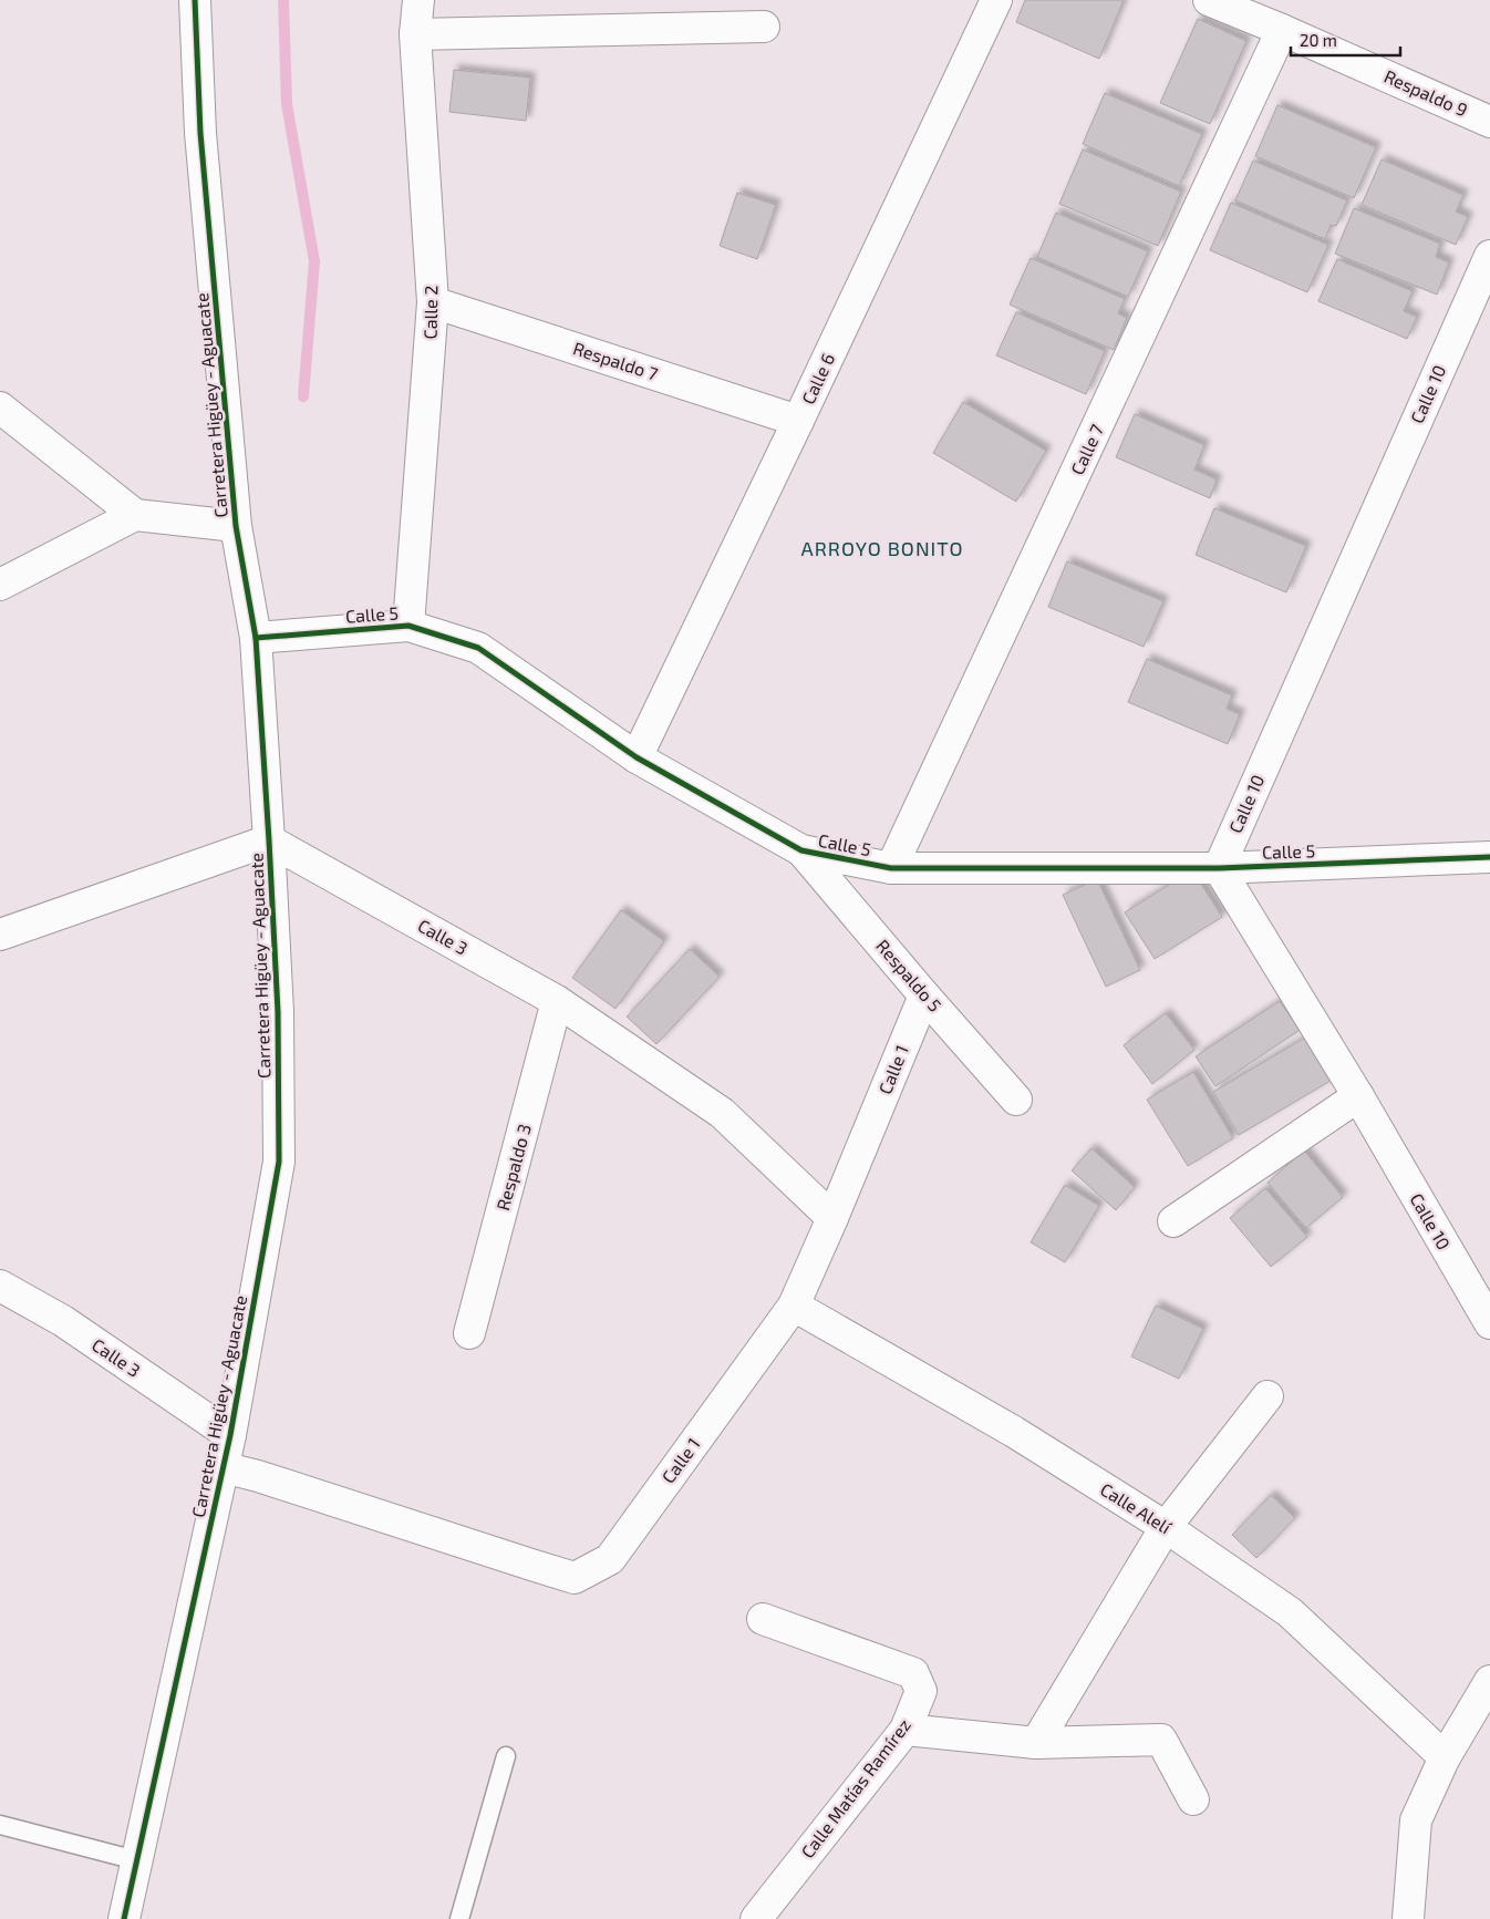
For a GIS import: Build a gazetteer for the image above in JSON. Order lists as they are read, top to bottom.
{
  "streets": {
    "street": [
      "Respaldo 9",
      "Calle 2",
      "Respaldo 7",
      "Calle 6",
      "Calle 10",
      "Carretera Higüey - Aguacate",
      "Calle 7",
      "Calle 5",
      "Calle 3",
      "Respaldo 5",
      "Calle 1",
      "Respaldo 3",
      "Calle Alelí",
      "Calle Matías Ramírez"
    ]
  },
  "crossings": [
    ["Respaldo 9", "Calle 7"],
    ["Calle 2", "Respaldo 7"],
    ["Calle 2", "Calle 5"],
    ["Respaldo 7", "Calle 6"],
    ["Calle 6", "Calle 5"],
    ["Calle 10", "Calle 5"],
    ["Carretera Higüey - Aguacate", "Calle 5"],
    ["Carretera Higüey - Aguacate", "Calle 3"],
    ["Carretera Higüey - Aguacate", "Calle 1"],
    ["Calle 7", "Calle 5"],
    ["Calle 5", "Respaldo 5"],
    ["Calle 3", "Calle 1"],
    ["Calle 3", "Respaldo 3"],
    ["Respaldo 5", "Calle 1"],
    ["Calle 1", "Calle Alelí"]
  ],
  "districts": ["ARROYO BONITO"],
  "scale_bar": "20 m"
}
